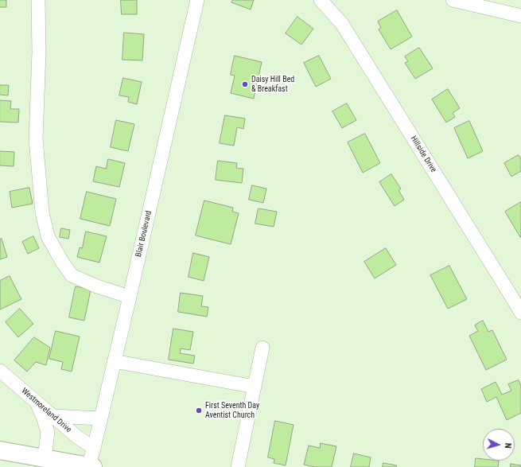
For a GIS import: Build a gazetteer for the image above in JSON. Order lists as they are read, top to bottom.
{
  "streets": {
    "street": ["Hillside Drive", "Blair Boulevard", "Westmoreland Drive"]
  },
  "crossings": [
    ["Blair Boulevard", "Westmoreland Drive"]
  ],
  "places": ["Daisy Hill Bed & Breakfast", "First Seventh Day Aventist Church"],
  "north": "right"
}
